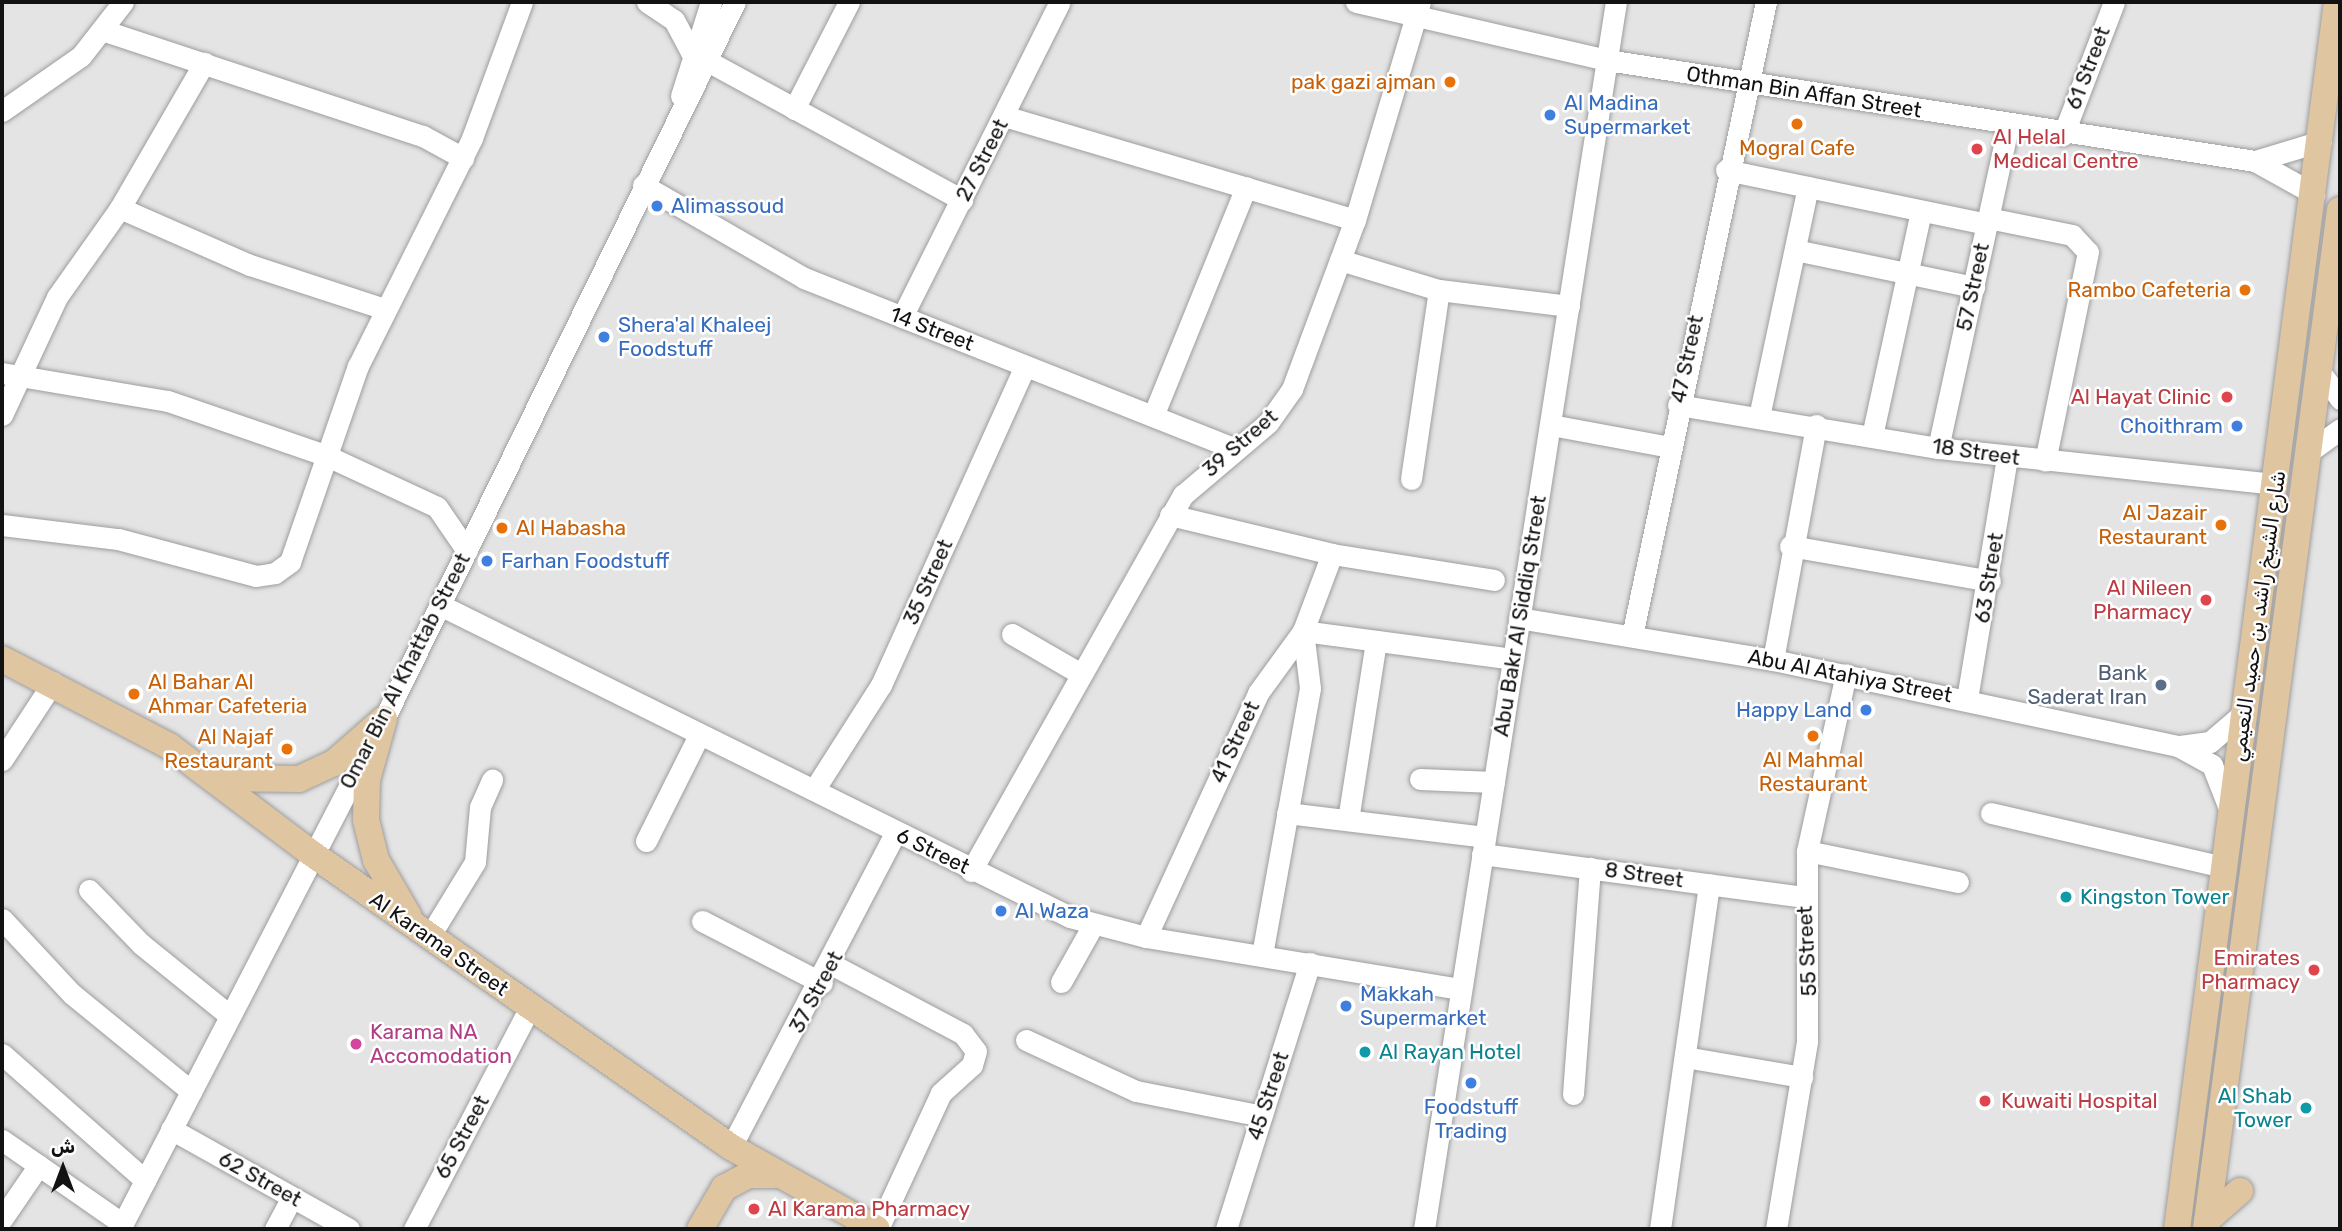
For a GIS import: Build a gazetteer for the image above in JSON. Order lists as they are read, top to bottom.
{
  "streets": {
    "main road": ["شارع الشيخ راشد بن حميد النعيمي", "Al Karama Street"],
    "street": [
      "61 Street",
      "Othman Bin Affan Street",
      "27 Street",
      "57 Street",
      "14 Street",
      "47 Street",
      "39 Street",
      "18 Street",
      "63 Street",
      "35 Street",
      "Abu Bakr Al Siddiq Street",
      "Omar Bin Al Khattab Street",
      "Abu Al Atahiya Street",
      "41 Street",
      "6 Street",
      "8 Street",
      "55 Street",
      "37 Street",
      "45 Street",
      "65 Street",
      "62 Street"
    ]
  },
  "crossings": [
    ["61 Street", "Othman Bin Affan Street"],
    ["Othman Bin Affan Street", "57 Street"],
    ["Othman Bin Affan Street", "47 Street"],
    ["Othman Bin Affan Street", "39 Street"],
    ["Othman Bin Affan Street", "Abu Bakr Al Siddiq Street"],
    ["Othman Bin Affan Street", "شارع الشيخ راشد بن حميد النعيمي"],
    ["27 Street", "14 Street"],
    ["57 Street", "18 Street"],
    ["14 Street", "39 Street"],
    ["14 Street", "35 Street"],
    ["14 Street", "Omar Bin Al Khattab Street"],
    ["47 Street", "18 Street"],
    ["47 Street", "Abu Al Atahiya Street"],
    ["39 Street", "6 Street"],
    ["18 Street", "63 Street"],
    ["18 Street", "شارع الشيخ راشد بن حميد النعيمي"],
    ["63 Street", "Abu Al Atahiya Street"],
    ["35 Street", "6 Street"],
    ["Abu Bakr Al Siddiq Street", "Abu Al Atahiya Street"],
    ["Abu Bakr Al Siddiq Street", "6 Street"],
    ["Abu Bakr Al Siddiq Street", "8 Street"],
    ["شارع الشيخ راشد بن حميد النعيمي", "Abu Al Atahiya Street"],
    ["Omar Bin Al Khattab Street", "6 Street"],
    ["Omar Bin Al Khattab Street", "Al Karama Street"],
    ["Omar Bin Al Khattab Street", "62 Street"],
    ["Abu Al Atahiya Street", "55 Street"],
    ["41 Street", "6 Street"],
    ["6 Street", "37 Street"],
    ["6 Street", "45 Street"],
    ["8 Street", "55 Street"],
    ["Al Karama Street", "37 Street"],
    ["Al Karama Street", "65 Street"]
  ],
  "places": [
    "pak gazi ajman",
    "Al Madina Supermarket",
    "Mogral Cafe",
    "Al Helal Medical Centre",
    "Alimassoud",
    "Rambo Cafeteria",
    "Shera'al Khaleej Foodstuff",
    "Al Hayat Clinic",
    "Choithram",
    "Al Jazair Restaurant",
    "Al Habasha",
    "Farhan Foodstuff",
    "Al Nileen Pharmacy",
    "Bank Saderat Iran",
    "Al Bahar Al Ahmar Cafeteria",
    "Happy Land",
    "Al Mahmal Restaurant",
    "Al Najaf Restaurant",
    "Kingston Tower",
    "Al Waza",
    "Emirates Pharmacy",
    "Makkah Supermarket",
    "Karama NA Accomodation",
    "Al Rayan Hotel",
    "Foodstuff Trading",
    "Kuwaiti Hospital",
    "Al Shab Tower",
    "Al Karama Pharmacy"
  ],
  "north": "top"
}
